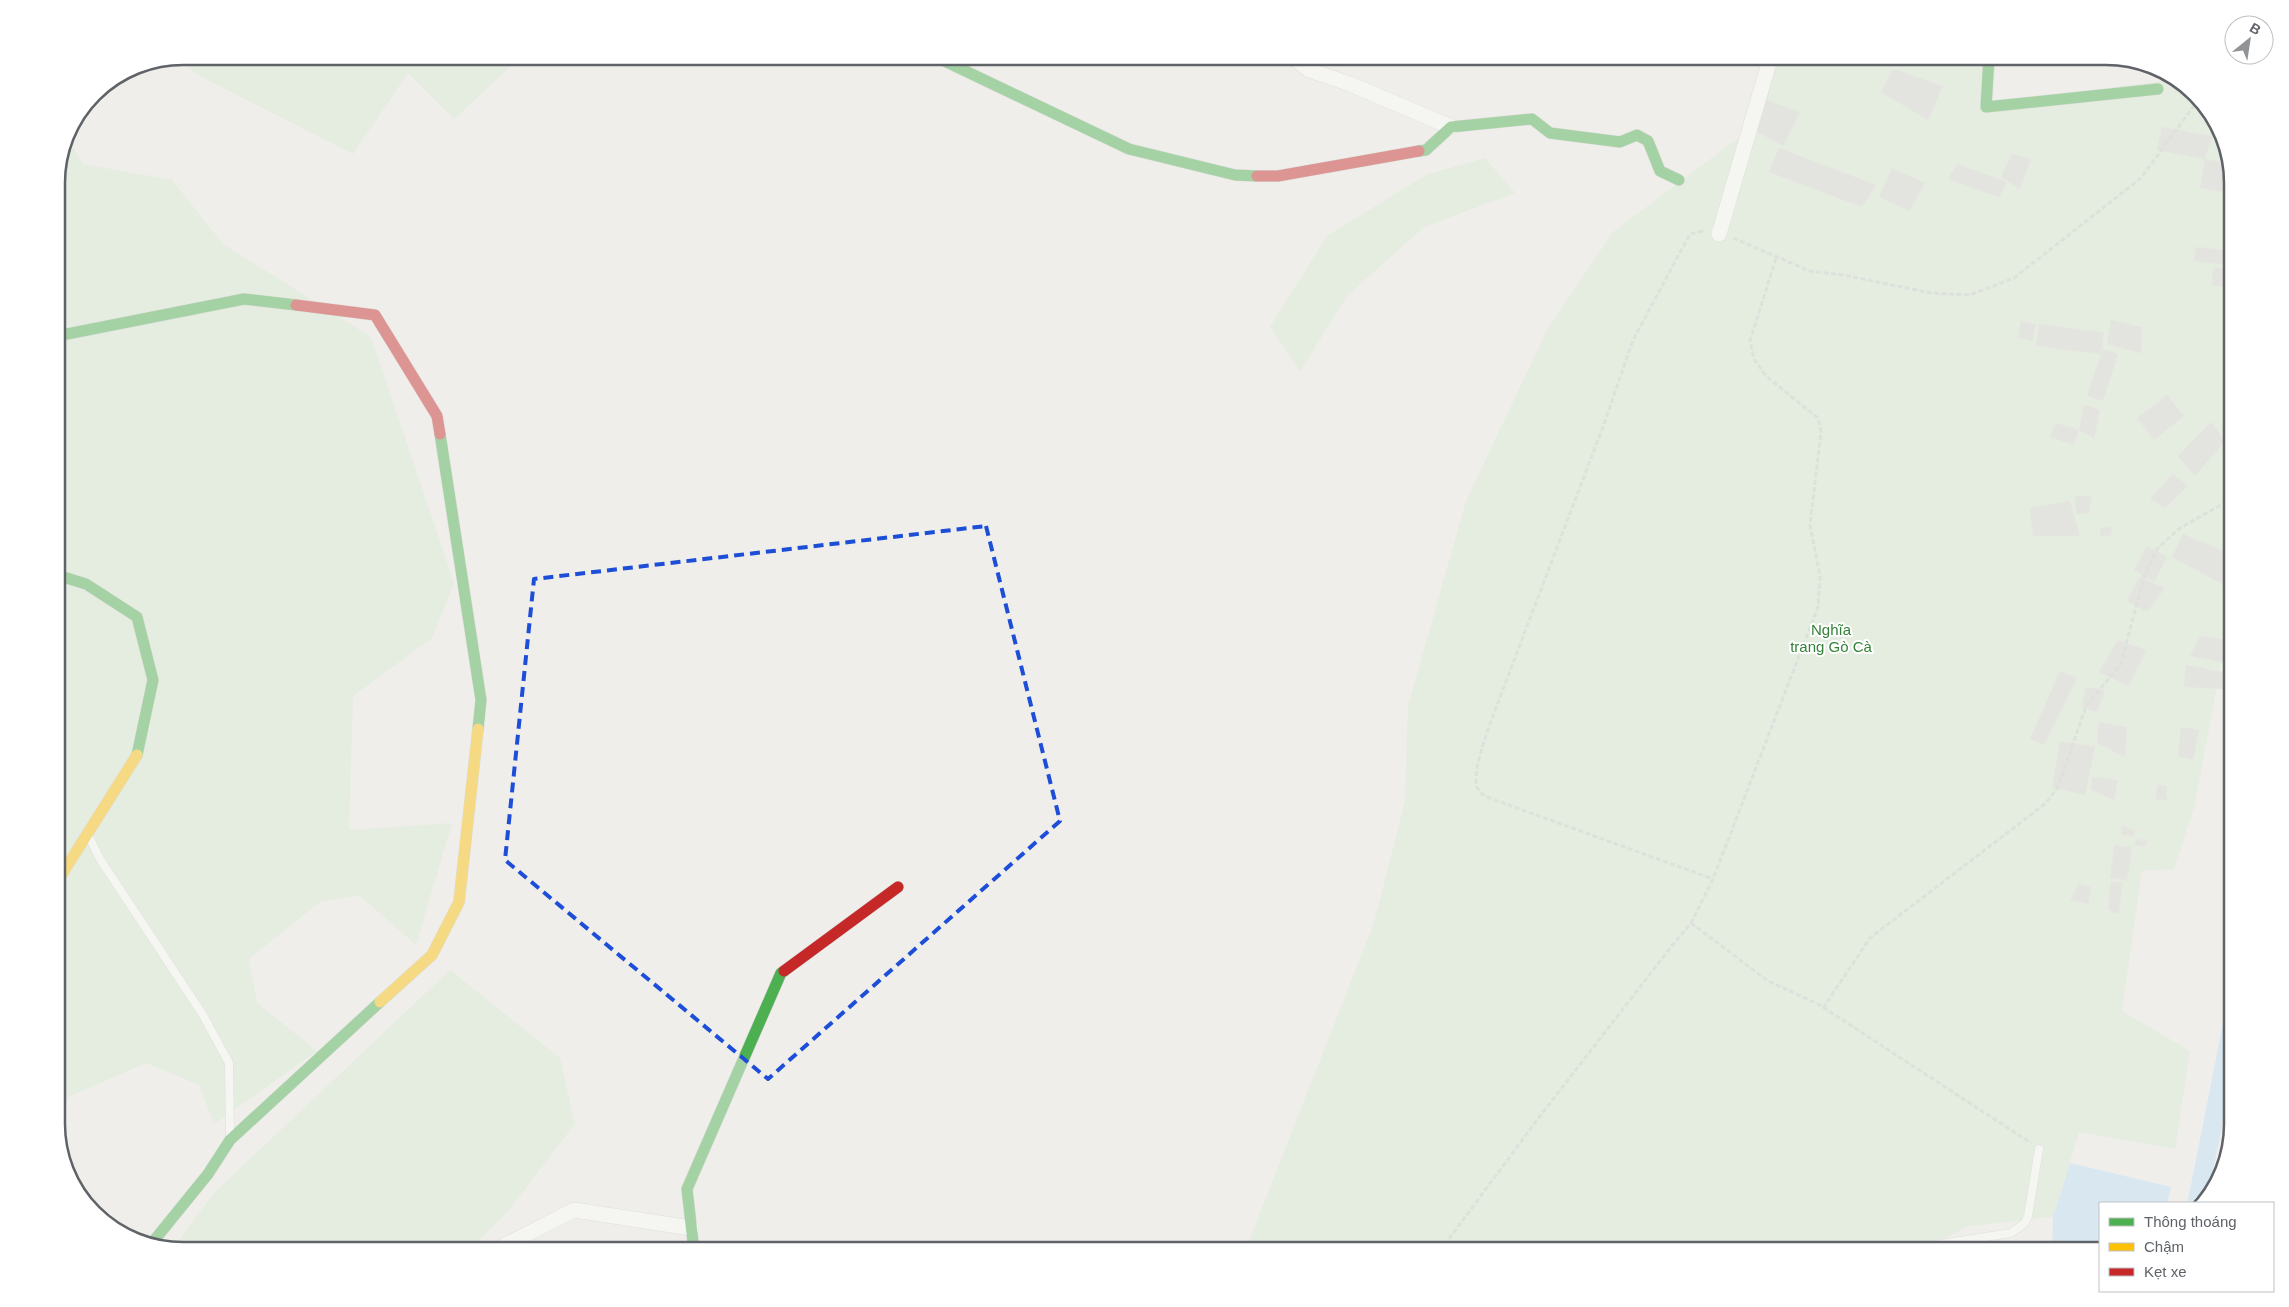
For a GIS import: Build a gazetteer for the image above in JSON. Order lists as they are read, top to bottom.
{
  "parks": ["Nghĩa trang Gò Cà"],
  "legend": ["Thông thoáng", "Chậm", "Kẹt xe"],
  "north": "top right"
}
